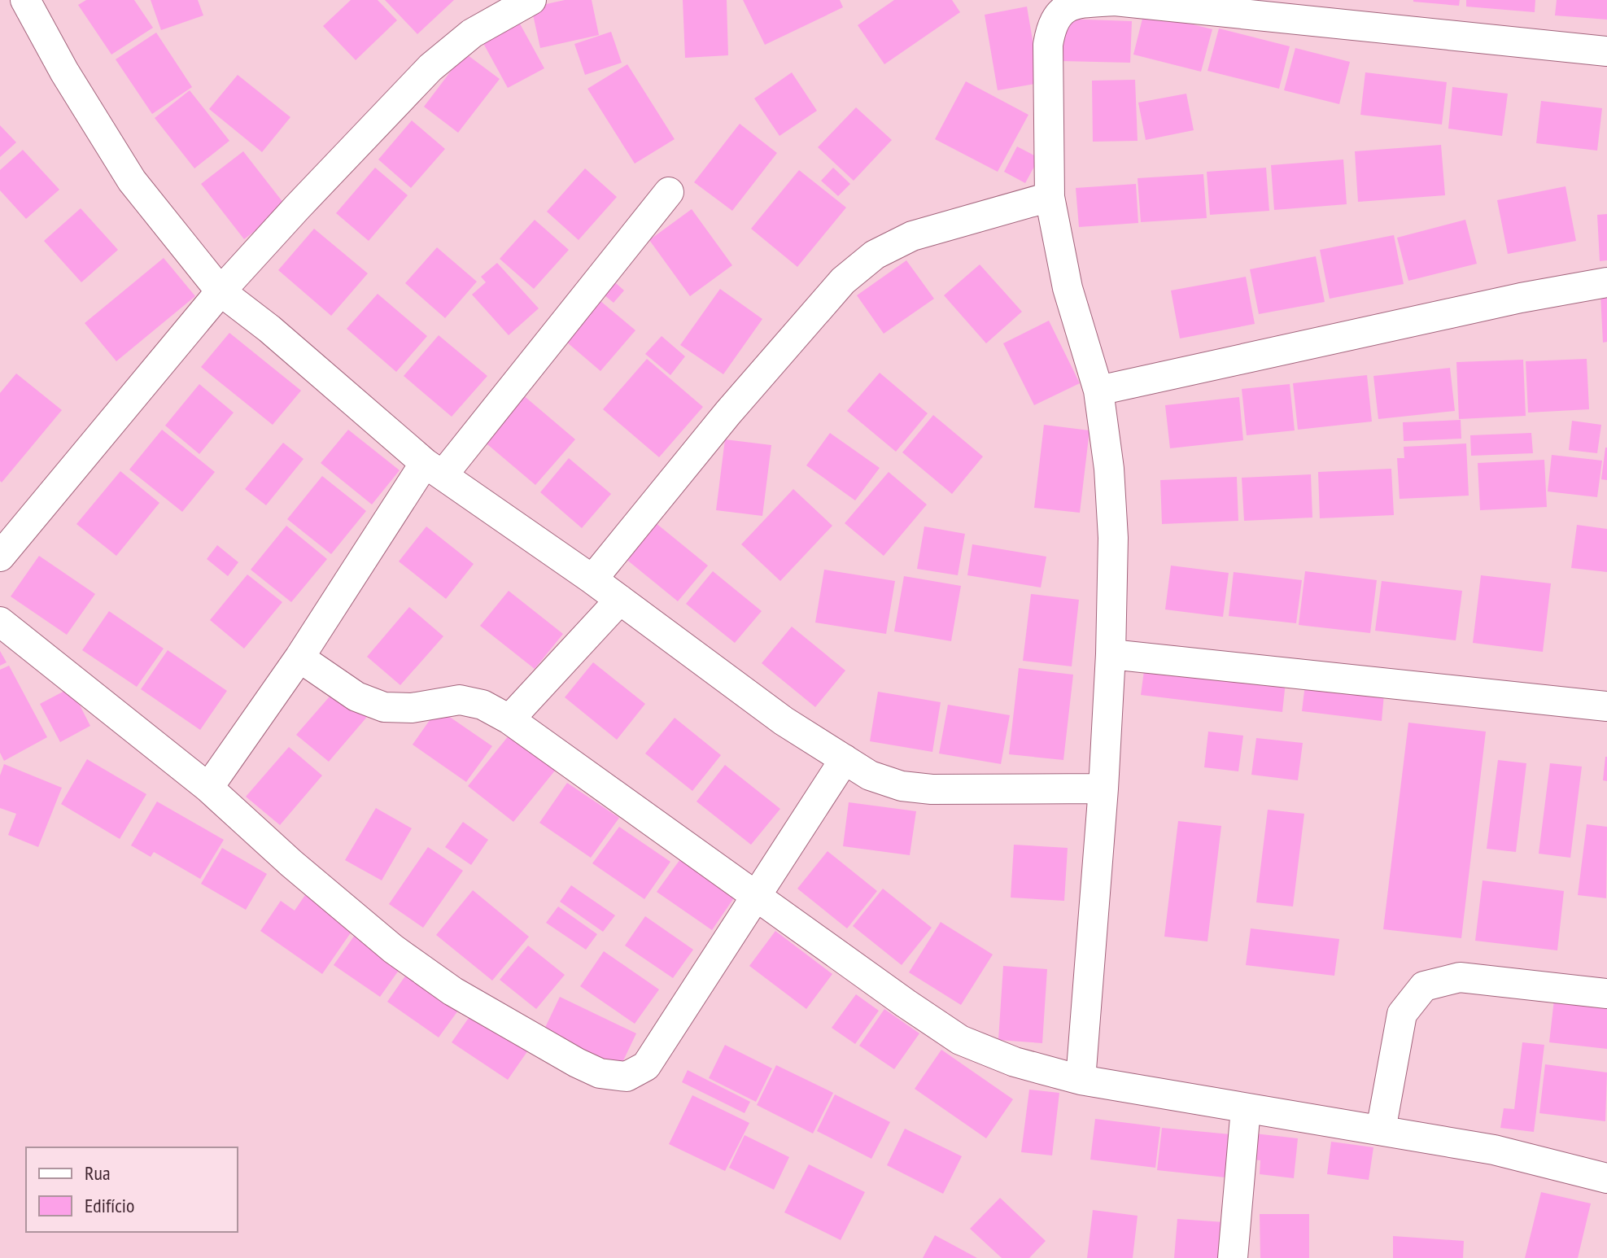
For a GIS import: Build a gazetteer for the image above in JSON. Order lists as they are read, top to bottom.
{
  "legend": ["Rua", "Edifício"]
}
